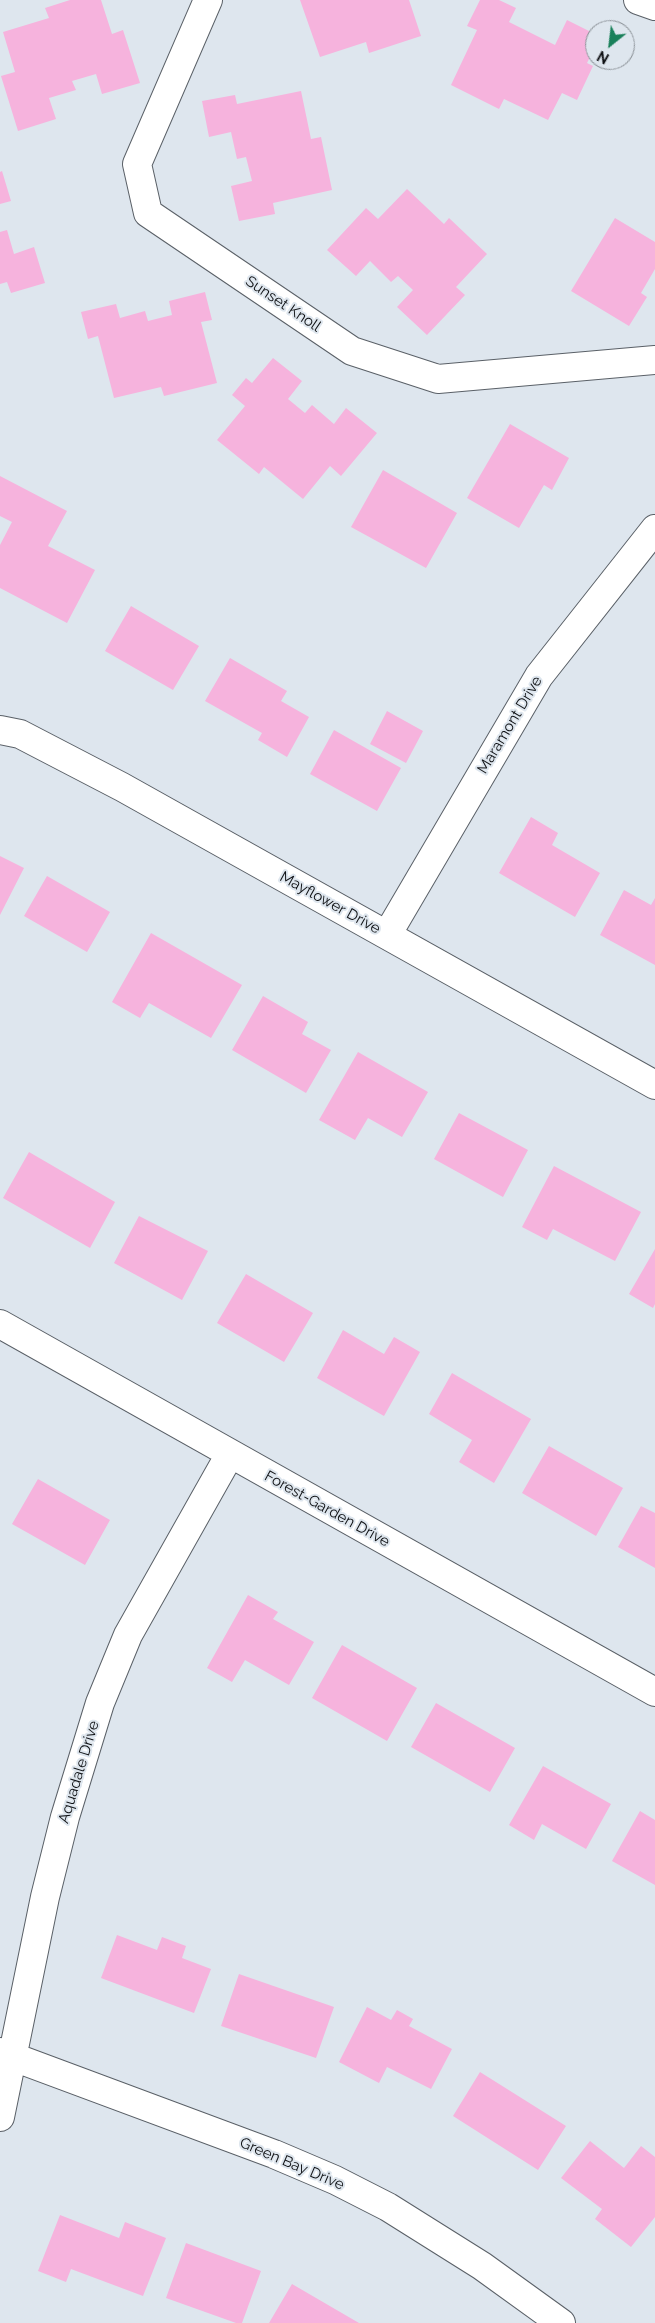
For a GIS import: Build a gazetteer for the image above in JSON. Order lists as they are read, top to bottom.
{
  "streets": {
    "street": [
      "Sunset Knoll",
      "Maramont Drive",
      "Mayflower Drive",
      "Forest-Garden Drive",
      "Aquadale Drive",
      "Green Bay Drive"
    ]
  },
  "crossings": [
    ["Maramont Drive", "Mayflower Drive"],
    ["Forest-Garden Drive", "Aquadale Drive"],
    ["Aquadale Drive", "Green Bay Drive"]
  ],
  "north": "bottom left"
}
